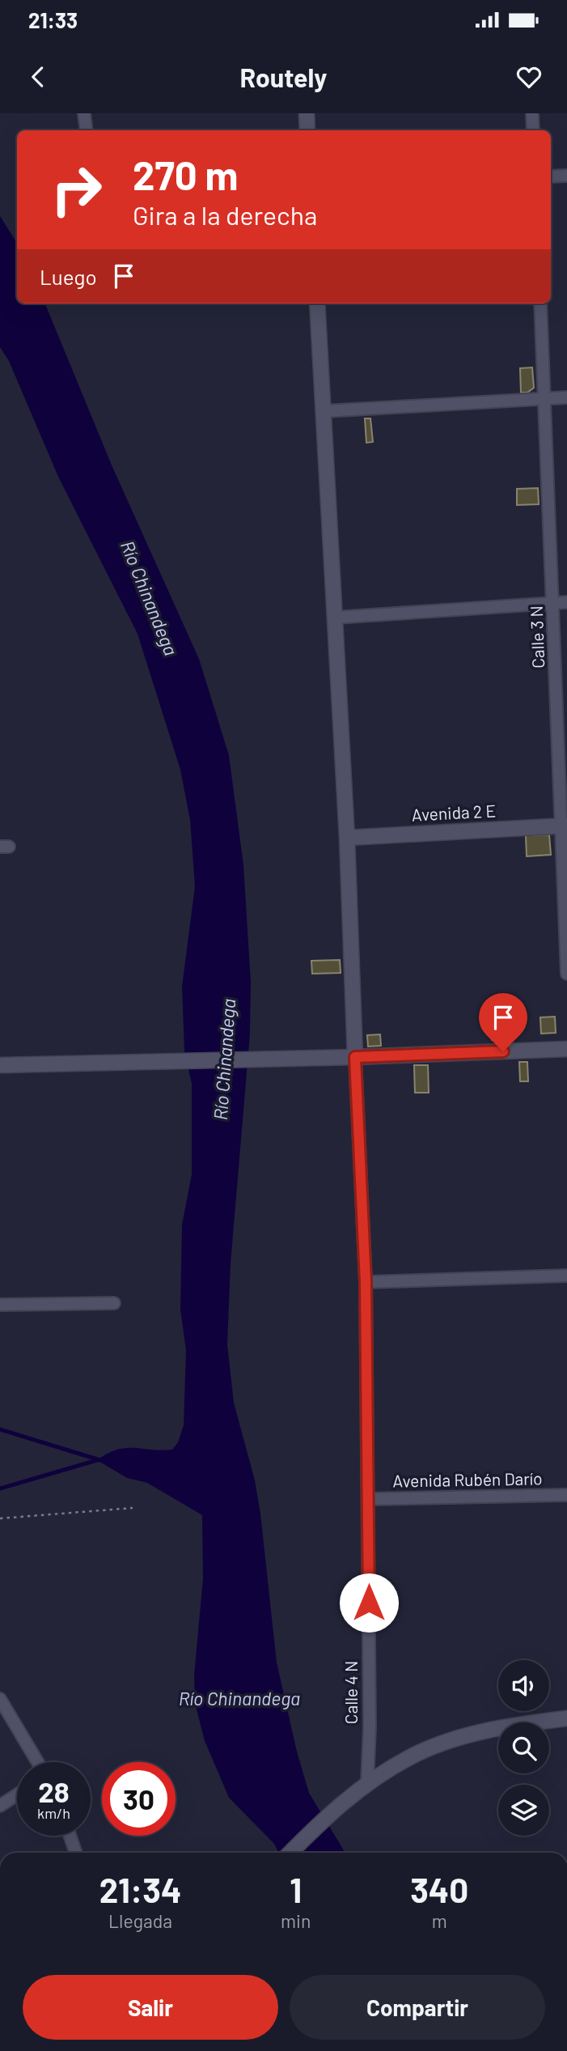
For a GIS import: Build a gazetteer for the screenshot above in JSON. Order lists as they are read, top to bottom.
{
  "streets": {
    "street": [
      "Calle 3 N",
      "Avenida 2 E",
      "Avenida Rubén Darío",
      "Calle 4 N"
    ]
  },
  "crossings": [
    ["Calle 3 N", "Avenida 2 E"],
    ["Avenida Rubén Darío", "Calle 4 N"]
  ],
  "water": ["Río Chinandega"],
  "page": {
    "status": "21:33",
    "header": "Routely",
    "turn": ["270 m", "Gira a la derecha"],
    "then": "Luego",
    "speed": "28 km/h",
    "limit": "30",
    "eta": [
      "21:34",
      "Llegada",
      "1",
      "min",
      "340",
      "m"
    ],
    "buttons": ["Salir", "Compartir"]
  }
}
